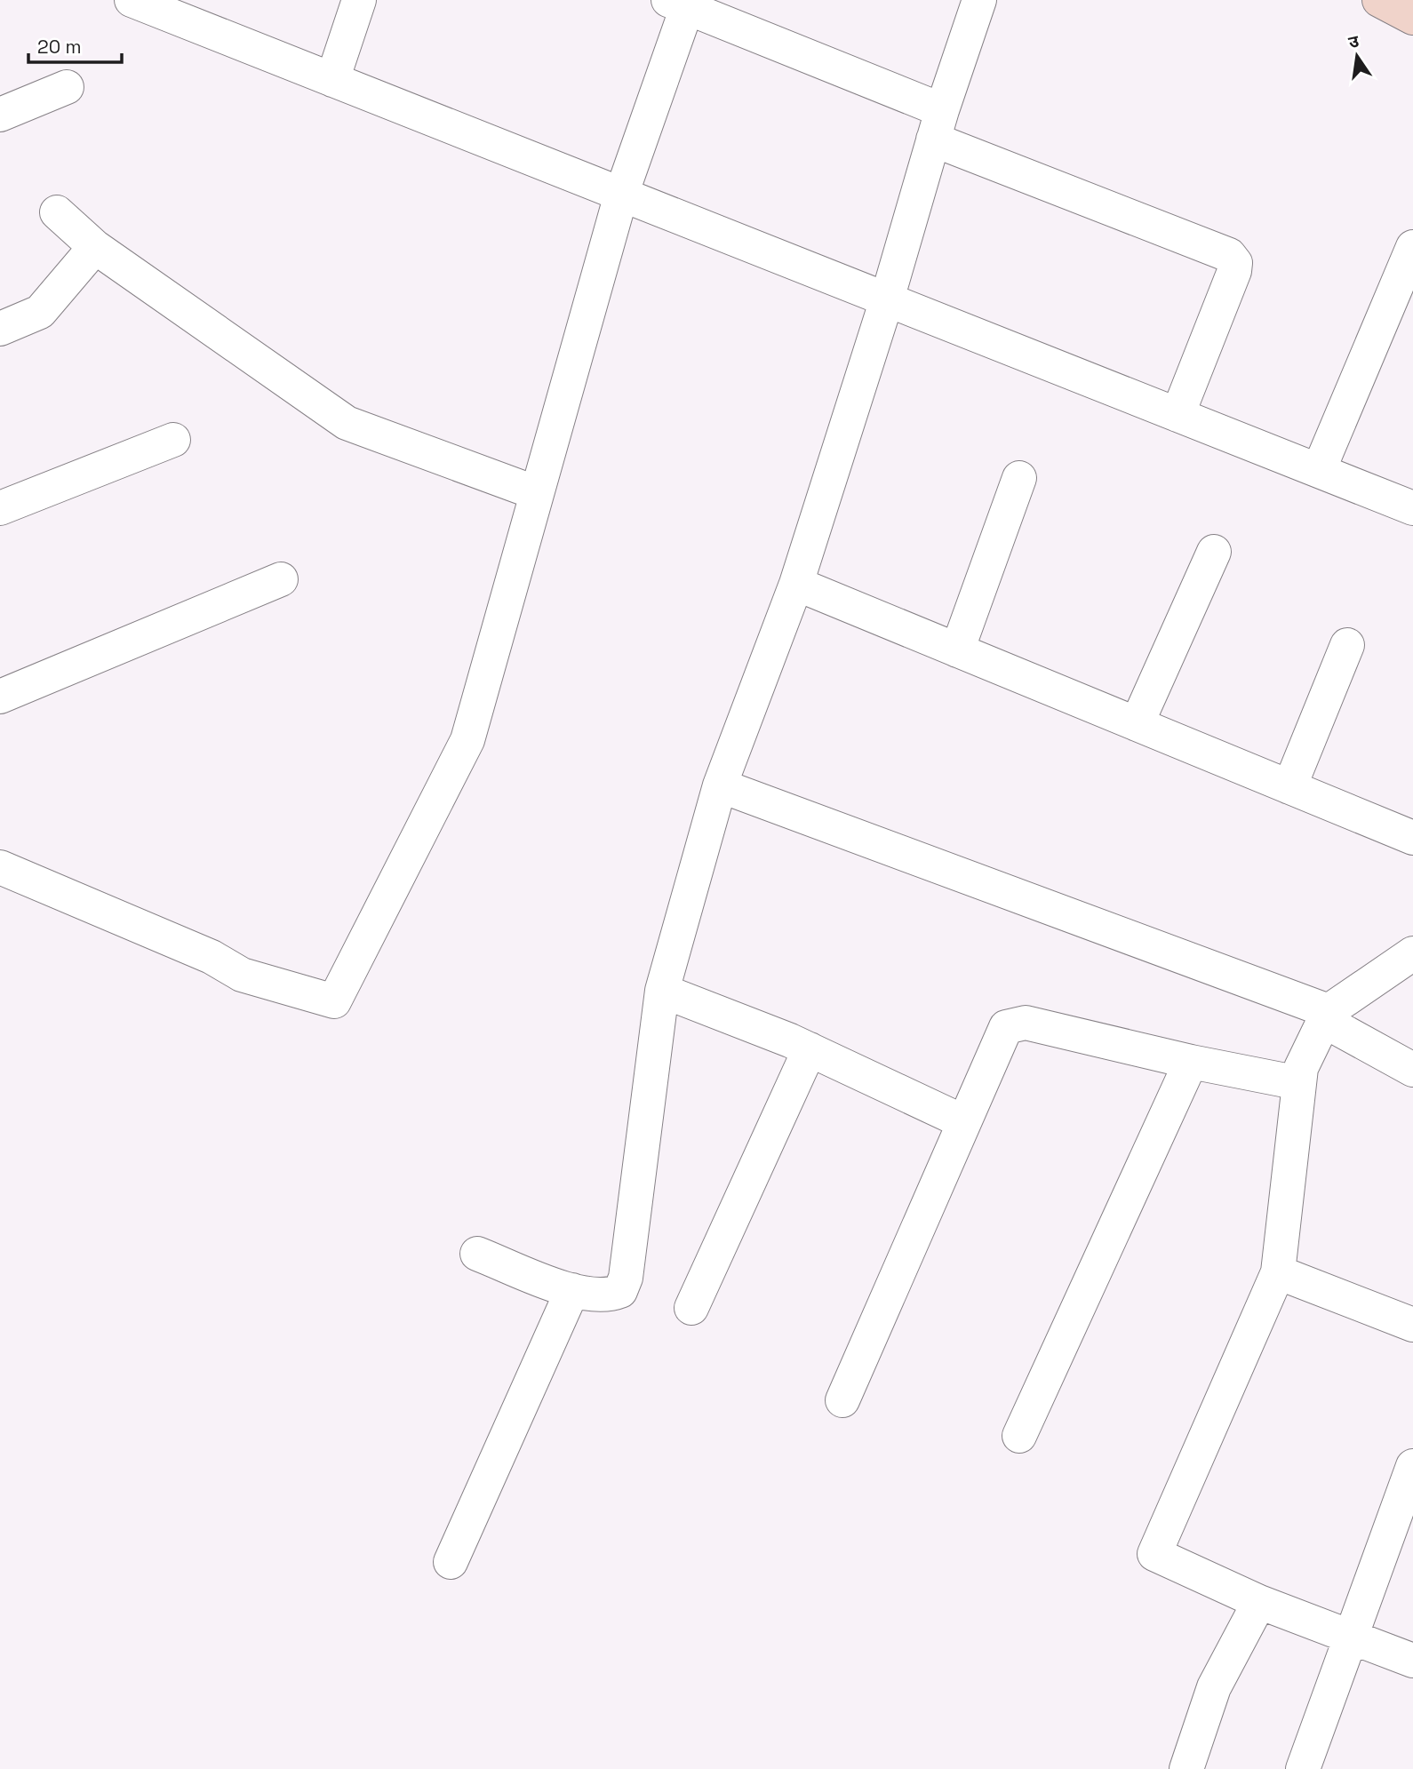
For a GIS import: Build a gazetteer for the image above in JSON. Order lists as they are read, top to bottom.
{
  "scale_bar": "20 m",
  "north": "top"
}
